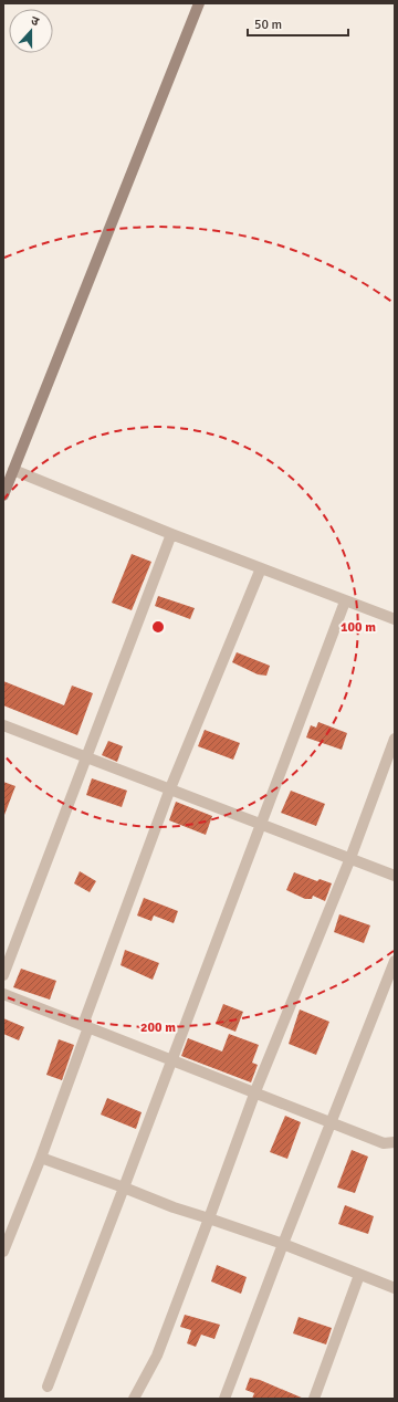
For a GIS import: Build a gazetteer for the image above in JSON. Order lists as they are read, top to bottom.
{
  "scale_bar": "50 m",
  "north": "top",
  "rings": ["100 m", "200 m"]
}
